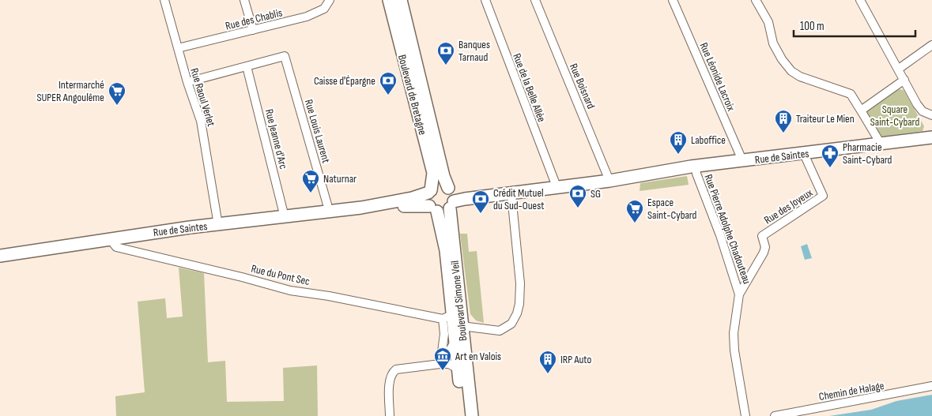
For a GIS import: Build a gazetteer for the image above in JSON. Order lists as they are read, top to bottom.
{
  "streets": {
    "main road": ["Boulevard de Bretagne", "Rue de Saintes", "Boulevard Simone Veil"],
    "street": [
      "Rue des Chablis",
      "Rue Léonide Lacroix",
      "Rue Boisnard",
      "Rue de la Belle Allée",
      "Rue Raoul Verlet",
      "Rue Louis Laurent",
      "Rue Jeanne d'Arc",
      "Rue des Joyeux",
      "Rue Pierre Adolphe Chadouteau",
      "Rue du Pont Sec",
      "Chemin de Halage"
    ]
  },
  "crossings": [
    ["Rue des Chablis", "Rue Raoul Verlet"],
    ["Rue Léonide Lacroix", "Rue de Saintes"],
    ["Rue Boisnard", "Rue de Saintes"],
    ["Rue de la Belle Allée", "Rue de Saintes"],
    ["Boulevard de Bretagne", "Rue de Saintes"],
    ["Boulevard de Bretagne", "Boulevard Simone Veil"],
    ["Rue Raoul Verlet", "Rue de Saintes"],
    ["Rue Louis Laurent", "Rue Jeanne d'Arc"],
    ["Rue Louis Laurent", "Rue de Saintes"],
    ["Rue Jeanne d'Arc", "Rue de Saintes"],
    ["Rue de Saintes", "Rue des Joyeux"],
    ["Rue de Saintes", "Rue Pierre Adolphe Chadouteau"],
    ["Rue de Saintes", "Rue du Pont Sec"],
    ["Rue de Saintes", "Boulevard Simone Veil"],
    ["Rue des Joyeux", "Rue Pierre Adolphe Chadouteau"],
    ["Rue du Pont Sec", "Boulevard Simone Veil"]
  ],
  "parks": ["Square Saint-Cybard"],
  "places": {
    "bank": [
      "Banques Tarnaud",
      "Caisse d'Épargne",
      "SG",
      "Crédit Mutuel du Sud-Ouest"
    ],
    "supermarket": ["Intermarché SUPER Angoulême", "Naturnar", "Espace Saint-Cybard"],
    "building": ["Traiteur Le Mien", "Laboffice", "IRP Auto"],
    "pharmacy": ["Pharmacie Saint-Cybard"],
    "museum": ["Art en Valois"]
  },
  "scale_bar": "100 m"
}
